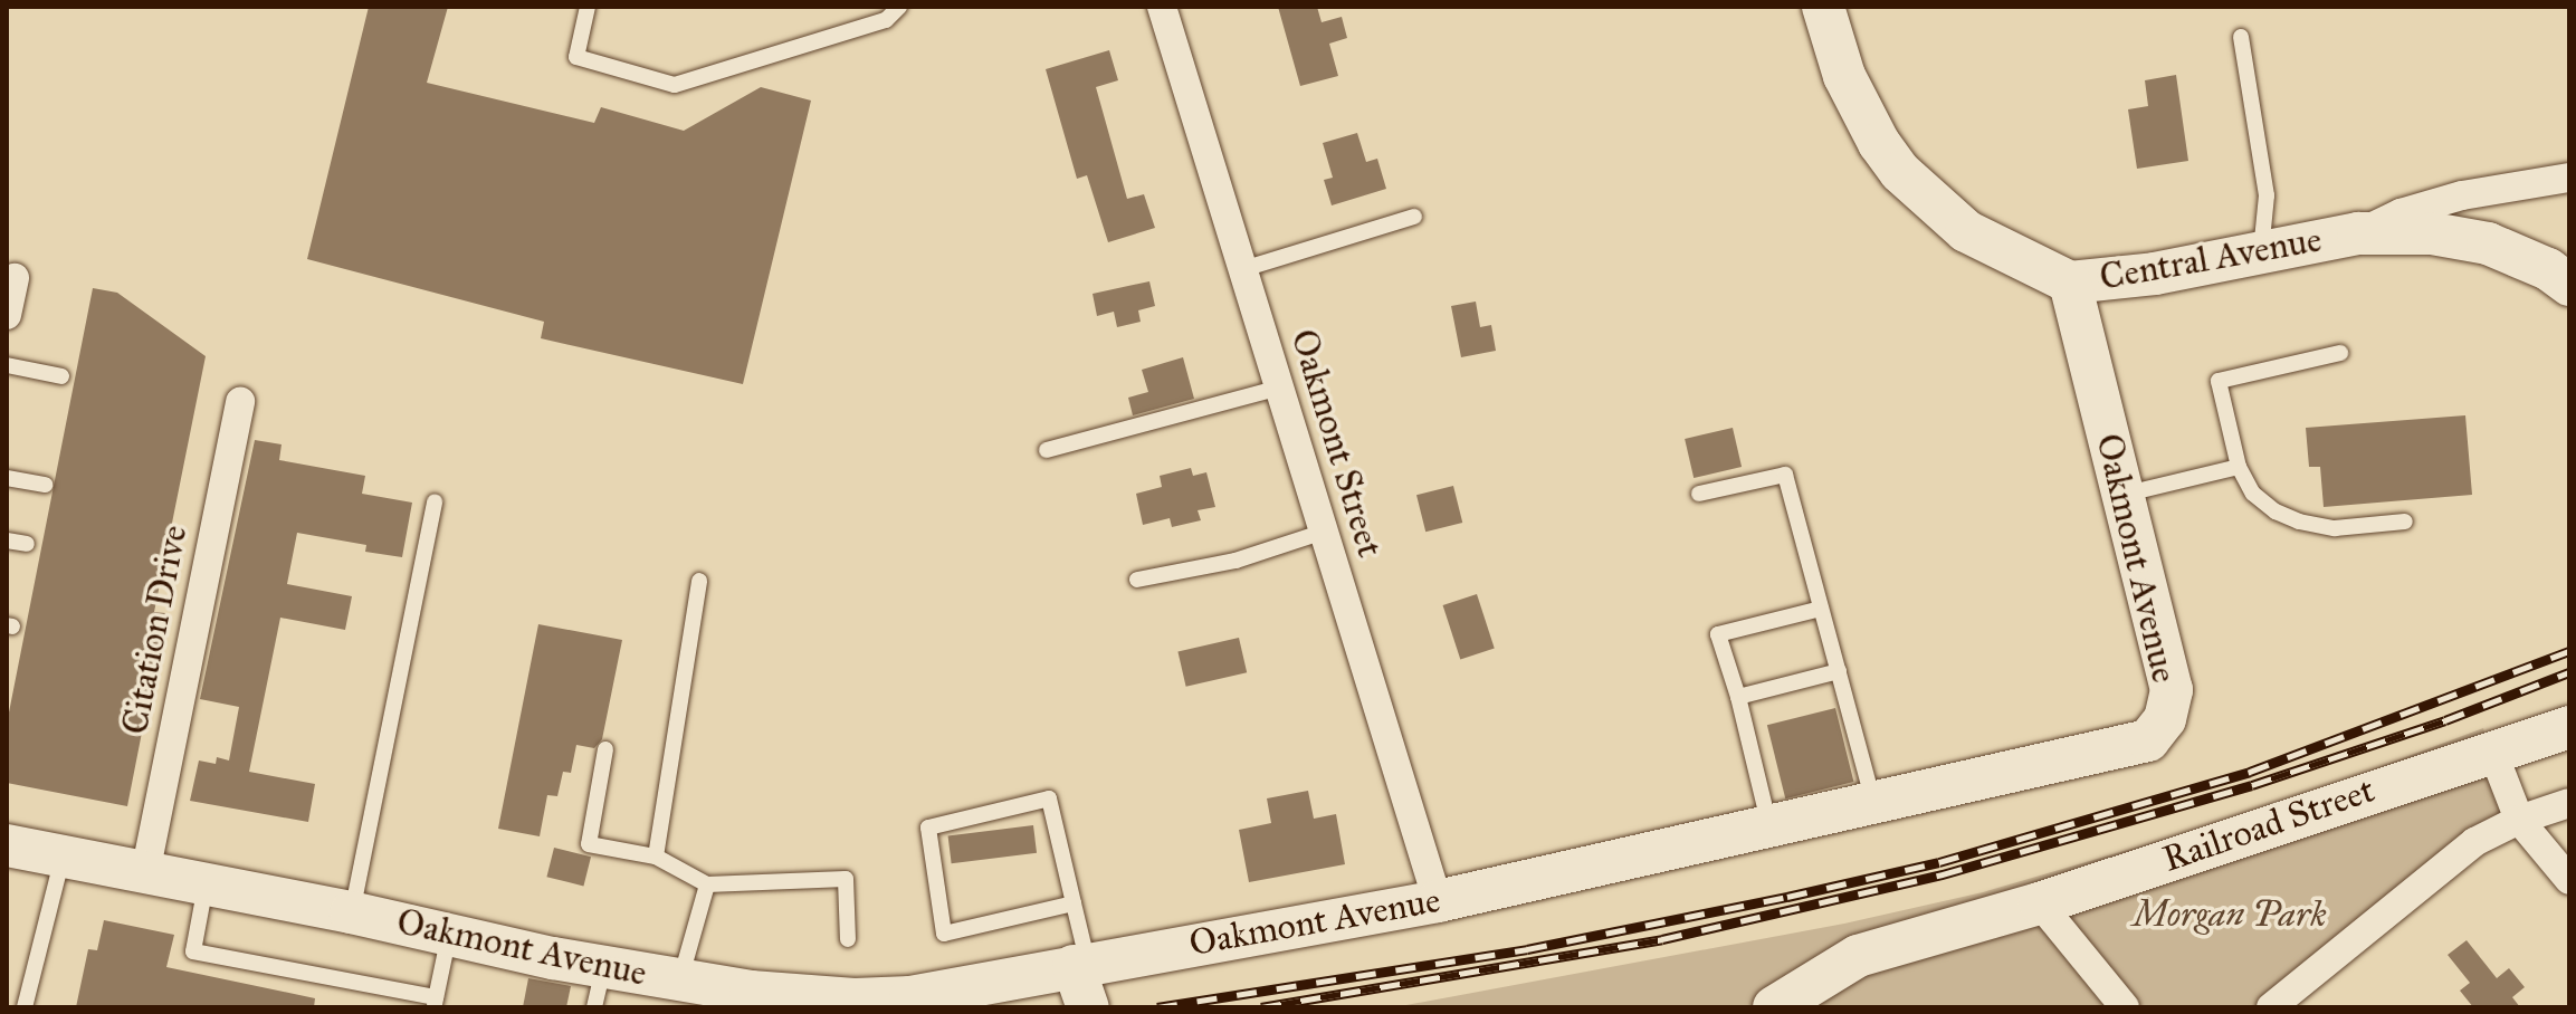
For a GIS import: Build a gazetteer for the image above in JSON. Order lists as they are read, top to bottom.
{
  "streets": {
    "street": [
      "Central Avenue",
      "Oakmont Street",
      "Oakmont Avenue",
      "Citation Drive",
      "Railroad Street"
    ]
  },
  "crossings": [
    ["Central Avenue", "Oakmont Avenue"],
    ["Oakmont Street", "Oakmont Avenue"],
    ["Oakmont Avenue", "Citation Drive"]
  ],
  "parks": ["Morgan Park"]
}
